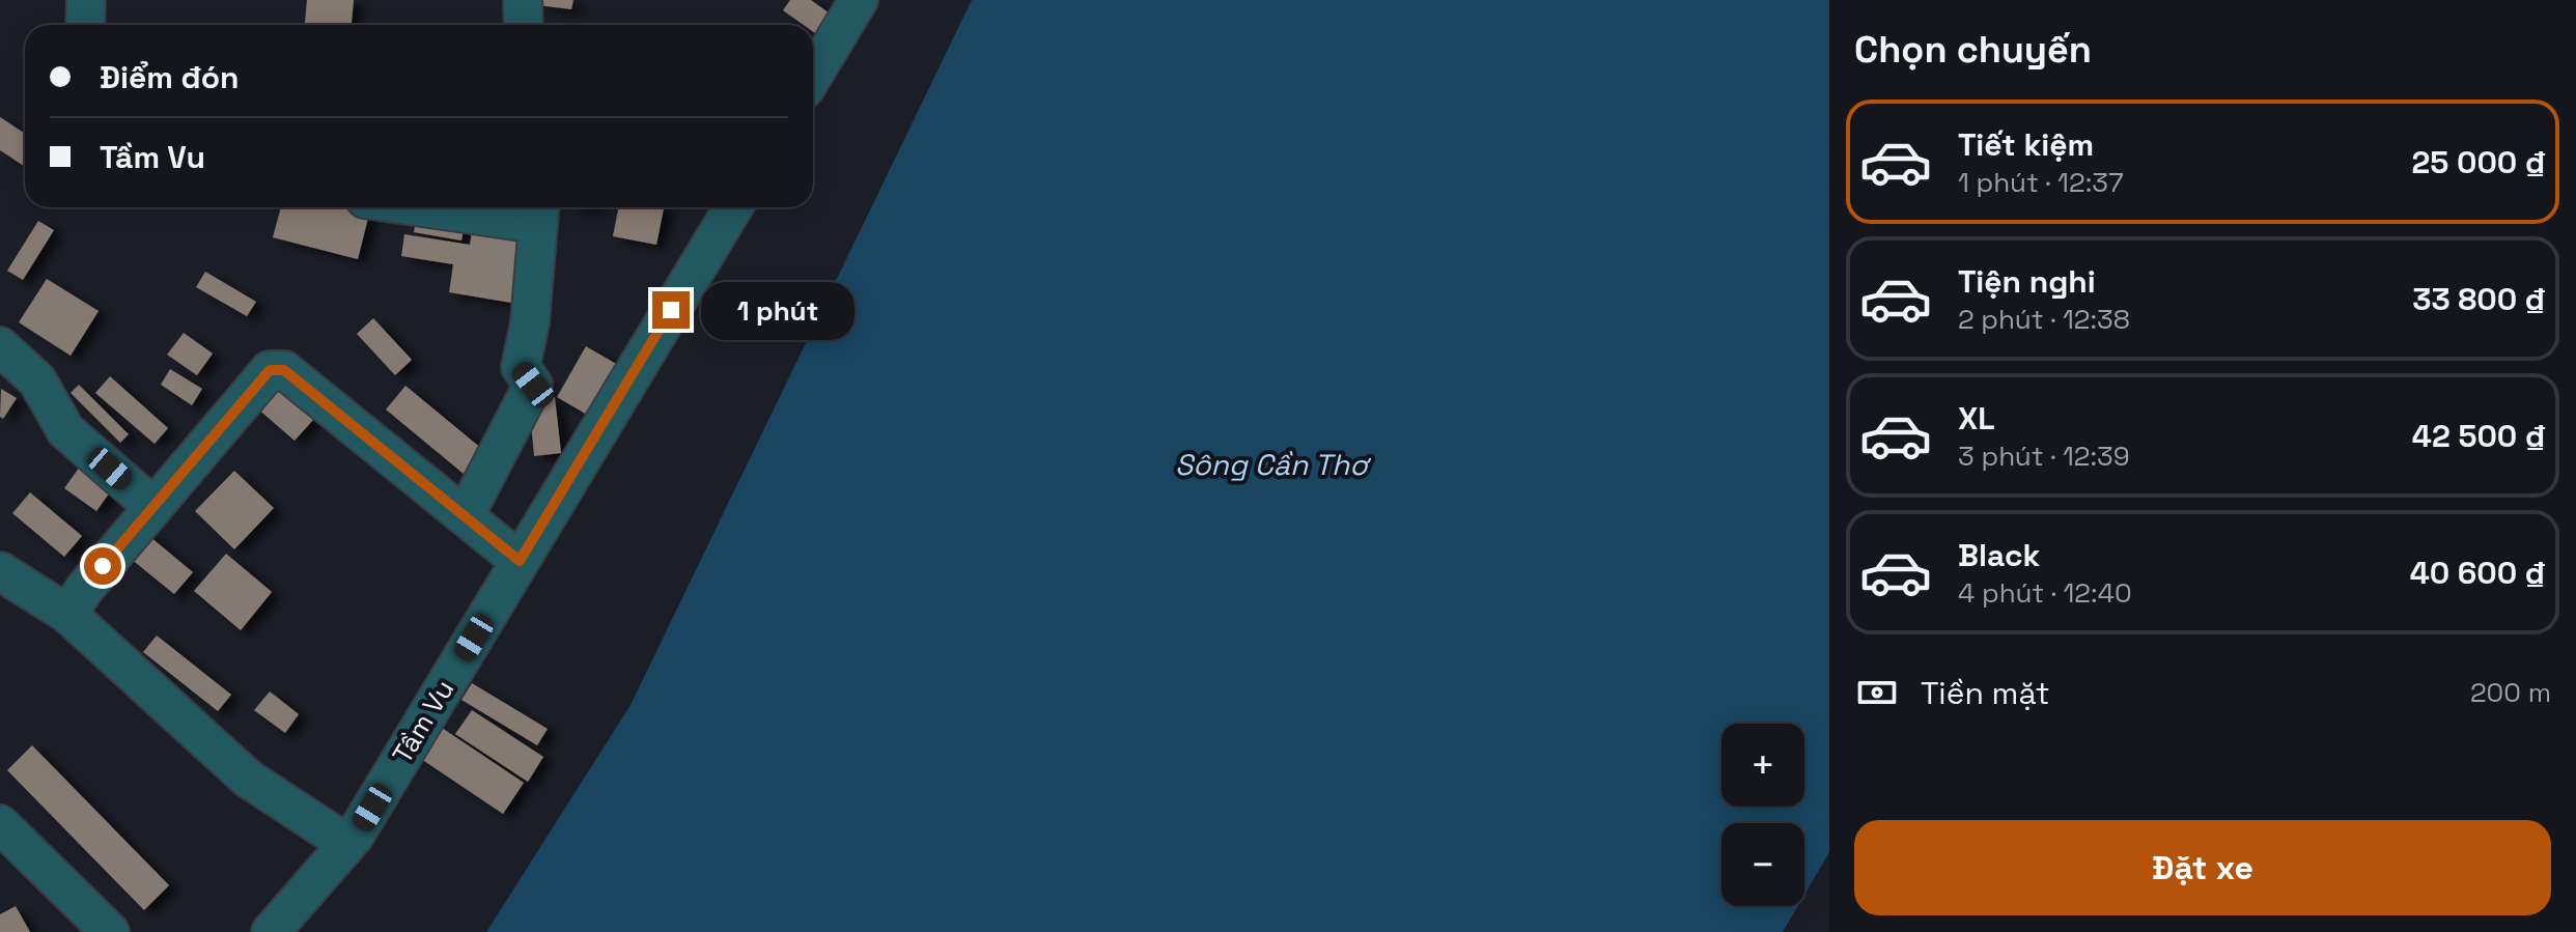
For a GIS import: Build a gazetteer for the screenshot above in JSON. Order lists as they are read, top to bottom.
{
  "streets": {
    "street": ["Tầm Vu"]
  },
  "water": ["Sông Cần Thơ"],
  "page": {
    "heading": "Chọn chuyến",
    "banner": ["Điểm đón", "Tầm Vu"],
    "list": [
      {
        "name": "Tiết kiệm",
        "note": "1 phút · 12:37",
        "value": "25 000 ₫"
      },
      {
        "name": "Tiện nghi",
        "note": "2 phút · 12:38",
        "value": "33 800 ₫"
      },
      {
        "name": "XL",
        "note": "3 phút · 12:39",
        "value": "42 500 ₫"
      },
      {
        "name": "Black",
        "note": "4 phút · 12:40",
        "value": "40 600 ₫"
      }
    ],
    "bubble": "1 phút",
    "pay": ["Tiền mặt", "200 m"],
    "map_buttons": ["+", "−"],
    "buttons": "Đặt xe"
  }
}
